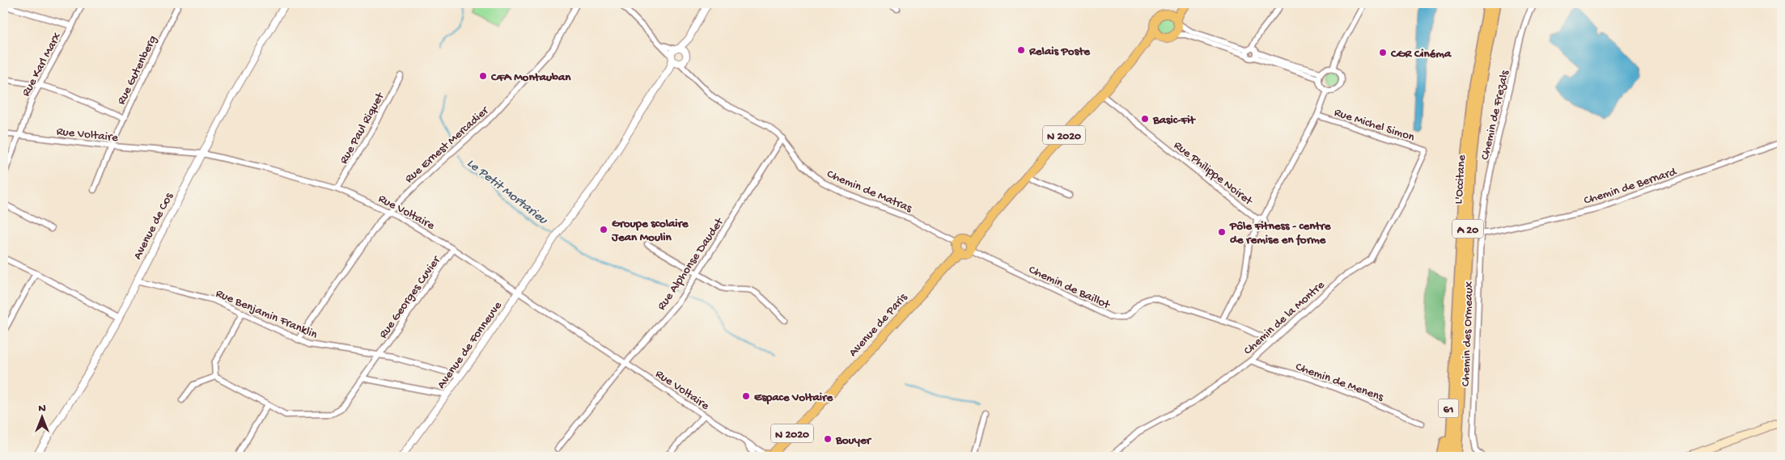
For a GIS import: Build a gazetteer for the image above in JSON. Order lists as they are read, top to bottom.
{
  "streets": {
    "highway": ["L'Occitane", "A 20", "61"],
    "main road": ["N 2020", "Avenue de Paris"],
    "street": [
      "Rue Karl Marx",
      "Rue Gutenberg",
      "Chemin de Frezals",
      "Rue Michel Simon",
      "Rue Paul Riquet",
      "Rue Voltaire",
      "Rue Ernest Mercadier",
      "Rue Philippe Noiret",
      "Chemin de Bernard",
      "Chemin de Matras",
      "Avenue de Cos",
      "Rue Alphonse Daudet",
      "Chemin de Baillot",
      "Rue Georges Cuvier",
      "Rue Benjamin Franklin",
      "Chemin de la Montre",
      "Chemin des Ormeaux",
      "Avenue de Fonneuve",
      "Chemin de Menens"
    ]
  },
  "crossings": [
    ["Rue Karl Marx", "Rue Voltaire"],
    ["Rue Gutenberg", "Rue Voltaire"],
    ["Chemin de Frezals", "Chemin de Bernard"],
    ["Chemin de Frezals", "Chemin des Ormeaux"],
    ["Rue Michel Simon", "Chemin de la Montre"],
    ["Rue Paul Riquet", "Rue Voltaire"],
    ["Rue Voltaire", "Rue Ernest Mercadier"],
    ["Rue Voltaire", "Avenue de Cos"],
    ["Rue Voltaire", "Rue Alphonse Daudet"],
    ["Rue Voltaire", "Rue Georges Cuvier"],
    ["Rue Voltaire", "Avenue de Paris"],
    ["Rue Voltaire", "Avenue de Fonneuve"],
    ["N 2020", "Rue Philippe Noiret"],
    ["N 2020", "Chemin de Baillot"],
    ["Rue Ernest Mercadier", "Rue Benjamin Franklin"],
    ["L'Occitane", "61"],
    ["Chemin de Bernard", "Chemin des Ormeaux"],
    ["Chemin de Matras", "Rue Alphonse Daudet"],
    ["Chemin de Matras", "Avenue de Fonneuve"],
    ["Avenue de Cos", "Rue Benjamin Franklin"],
    ["Chemin de Baillot", "Chemin de la Montre"],
    ["Rue Georges Cuvier", "Rue Benjamin Franklin"],
    ["Rue Benjamin Franklin", "Avenue de Fonneuve"],
    ["Chemin de la Montre", "Chemin de Menens"]
  ],
  "water": ["Le Petit Mortarieu"],
  "places": [
    "Relais Poste",
    "CGR Cinéma",
    "CFA Montauban",
    "Basic-Fit",
    "Groupe scolaire Jean Moulin",
    "Pôle Fitness - centre de remise en forme",
    "Espace Voltaire",
    "Bouyer"
  ],
  "north": "top"
}
